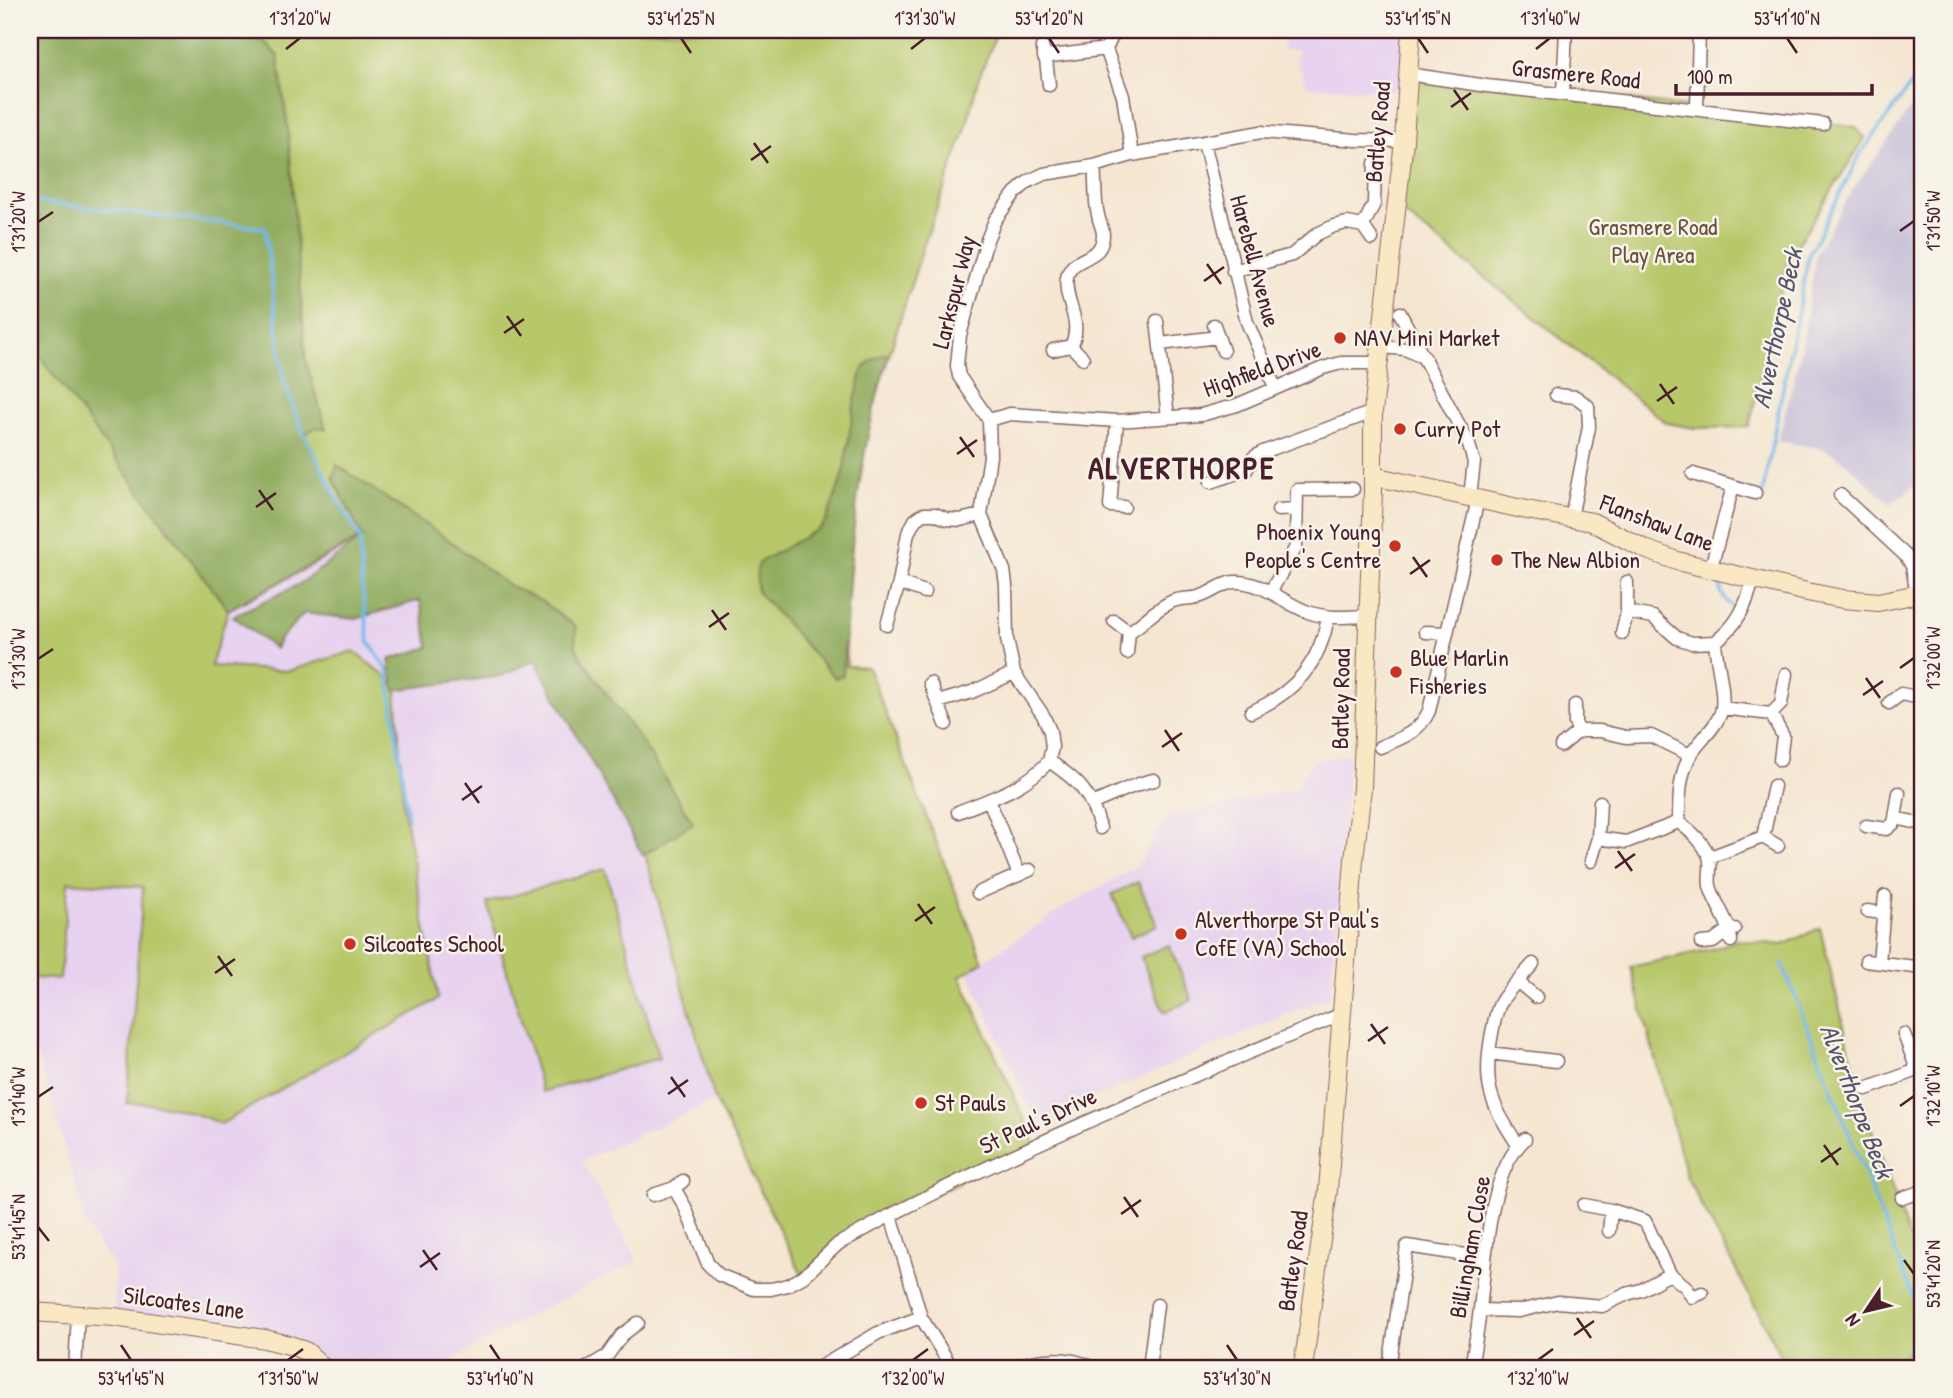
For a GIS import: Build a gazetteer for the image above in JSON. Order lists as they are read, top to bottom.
{
  "streets": {
    "street": [
      "Grasmere Road",
      "Batley Road",
      "Harebell Avenue",
      "Larkspur Way",
      "Highfield Drive",
      "Flanshaw Lane",
      "St Paul's Drive",
      "Billingham Close",
      "Silcoates Lane"
    ]
  },
  "crossings": [
    ["Grasmere Road", "Batley Road"],
    ["Batley Road", "Larkspur Way"],
    ["Batley Road", "Highfield Drive"],
    ["Batley Road", "Flanshaw Lane"],
    ["Batley Road", "St Paul's Drive"],
    ["Harebell Avenue", "Larkspur Way"],
    ["Harebell Avenue", "Highfield Drive"],
    ["Larkspur Way", "Highfield Drive"]
  ],
  "districts": ["ALVERTHORPE"],
  "water": ["Alverthorpe Beck"],
  "parks": ["Grasmere Road Play Area"],
  "places": [
    "NAV Mini Market",
    "Curry Pot",
    "Phoenix Young People's Centre",
    "The New Albion",
    "Blue Marlin Fisheries",
    "Alverthorpe St Paul's CofE (VA) School",
    "Silcoates School",
    "St Pauls"
  ],
  "scale_bar": "100 m",
  "north": "bottom left",
  "coordinates": [
    "1°31'20\"W",
    "53°41'25\"N",
    "1°31'30\"W",
    "53°41'20\"N",
    "53°41'15\"N",
    "1°31'40\"W",
    "53°41'10\"N",
    "1°31'50\"W",
    "1°32'00\"W",
    "1°32'10\"W",
    "53°41'45\"N",
    "53°41'40\"N",
    "53°41'30\"N"
  ]
}
